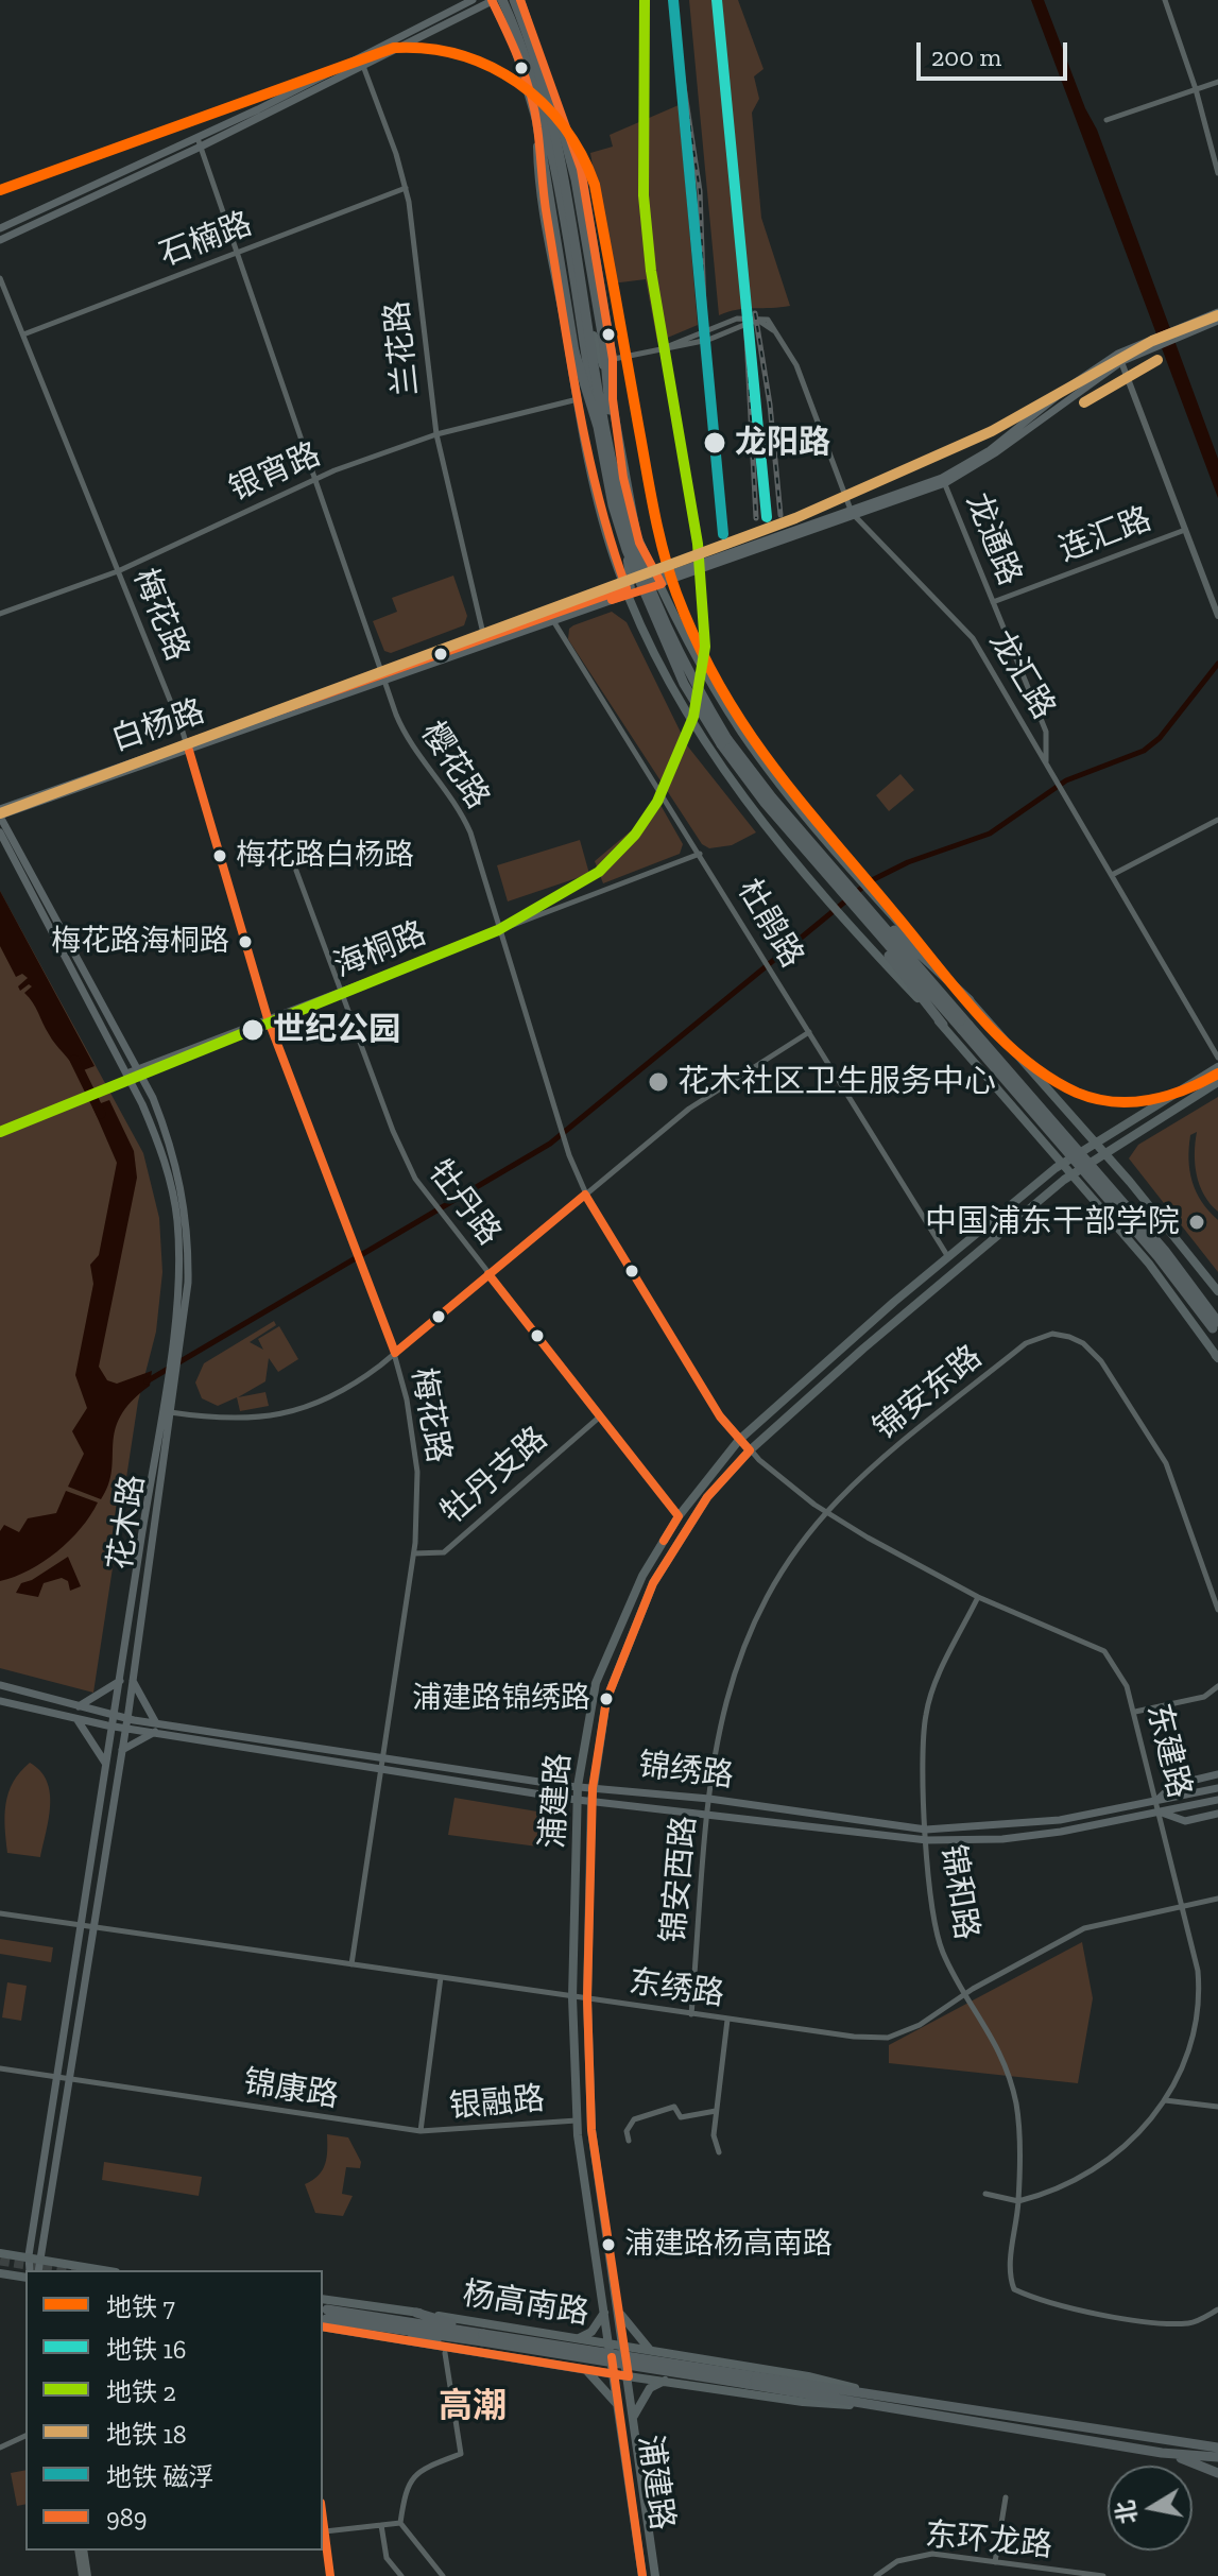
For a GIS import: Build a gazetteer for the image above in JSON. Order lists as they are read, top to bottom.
{
  "streets": {
    "highway": ["杨高南路"],
    "main road": [
      "白杨路",
      "花木路",
      "锦绣路",
      "浦建路"
    ],
    "street": [
      "石楠路",
      "兰花路",
      "银宵路",
      "连汇路",
      "龙通路",
      "梅花路",
      "龙汇路",
      "樱花路",
      "杜鹃路",
      "海桐路",
      "牡丹路",
      "锦安东路",
      "牡丹支路",
      "东建路",
      "锦安西路",
      "锦和路",
      "东绣路",
      "锦康路",
      "银融路",
      "东环龙路"
    ]
  },
  "crossings": [
    ["石楠路", "兰花路"],
    ["石楠路", "梅花路"],
    ["石楠路", "樱花路"],
    ["兰花路", "银宵路"],
    ["兰花路", "白杨路"],
    ["银宵路", "梅花路"],
    ["银宵路", "樱花路"],
    ["连汇路", "龙通路"],
    ["龙通路", "龙汇路"],
    ["龙通路", "白杨路"],
    ["梅花路", "白杨路"],
    ["梅花路", "海桐路"],
    ["梅花路", "牡丹支路"],
    ["梅花路", "锦绣路"],
    ["梅花路", "东绣路"],
    ["龙汇路", "白杨路"],
    ["白杨路", "樱花路"],
    ["白杨路", "杜鹃路"],
    ["白杨路", "花木路"],
    ["樱花路", "海桐路"],
    ["樱花路", "东建路"],
    ["樱花路", "浦建路"],
    ["杜鹃路", "海桐路"],
    ["杜鹃路", "浦建路"],
    ["海桐路", "牡丹路"],
    ["海桐路", "花木路"],
    ["牡丹路", "牡丹支路"],
    ["牡丹路", "浦建路"],
    ["锦安东路", "东建路"],
    ["锦安东路", "锦绣路"],
    ["锦安东路", "锦安西路"],
    ["花木路", "锦绣路"],
    ["花木路", "东绣路"],
    ["花木路", "锦康路"],
    ["东建路", "锦绣路"],
    ["东建路", "浦建路"],
    ["东建路", "锦和路"],
    ["东建路", "东绣路"],
    ["锦绣路", "浦建路"],
    ["锦绣路", "锦安西路"],
    ["锦绣路", "锦和路"],
    ["浦建路", "东绣路"],
    ["浦建路", "银融路"],
    ["浦建路", "杨高南路"],
    ["锦安西路", "东绣路"],
    ["锦和路", "东绣路"],
    ["锦康路", "银融路"]
  ],
  "districts": ["高潮"],
  "places": [
    "龙阳路",
    "梅花路白杨路",
    "梅花路海桐路",
    "世纪公园",
    "花木社区卫生服务中心",
    "中国浦东干部学院",
    "浦建路锦绣路",
    "浦建路杨高南路"
  ],
  "lines": [
    "metro line 16",
    "metro line 2",
    "metro line 磁浮",
    "transit line 989",
    "metro line 7",
    "metro line 18"
  ],
  "legend": [
    "地铁 7",
    "地铁 16",
    "地铁 2",
    "地铁 18",
    "地铁 磁浮",
    "989"
  ],
  "scale_bar": "200 m",
  "north": "left"
}
